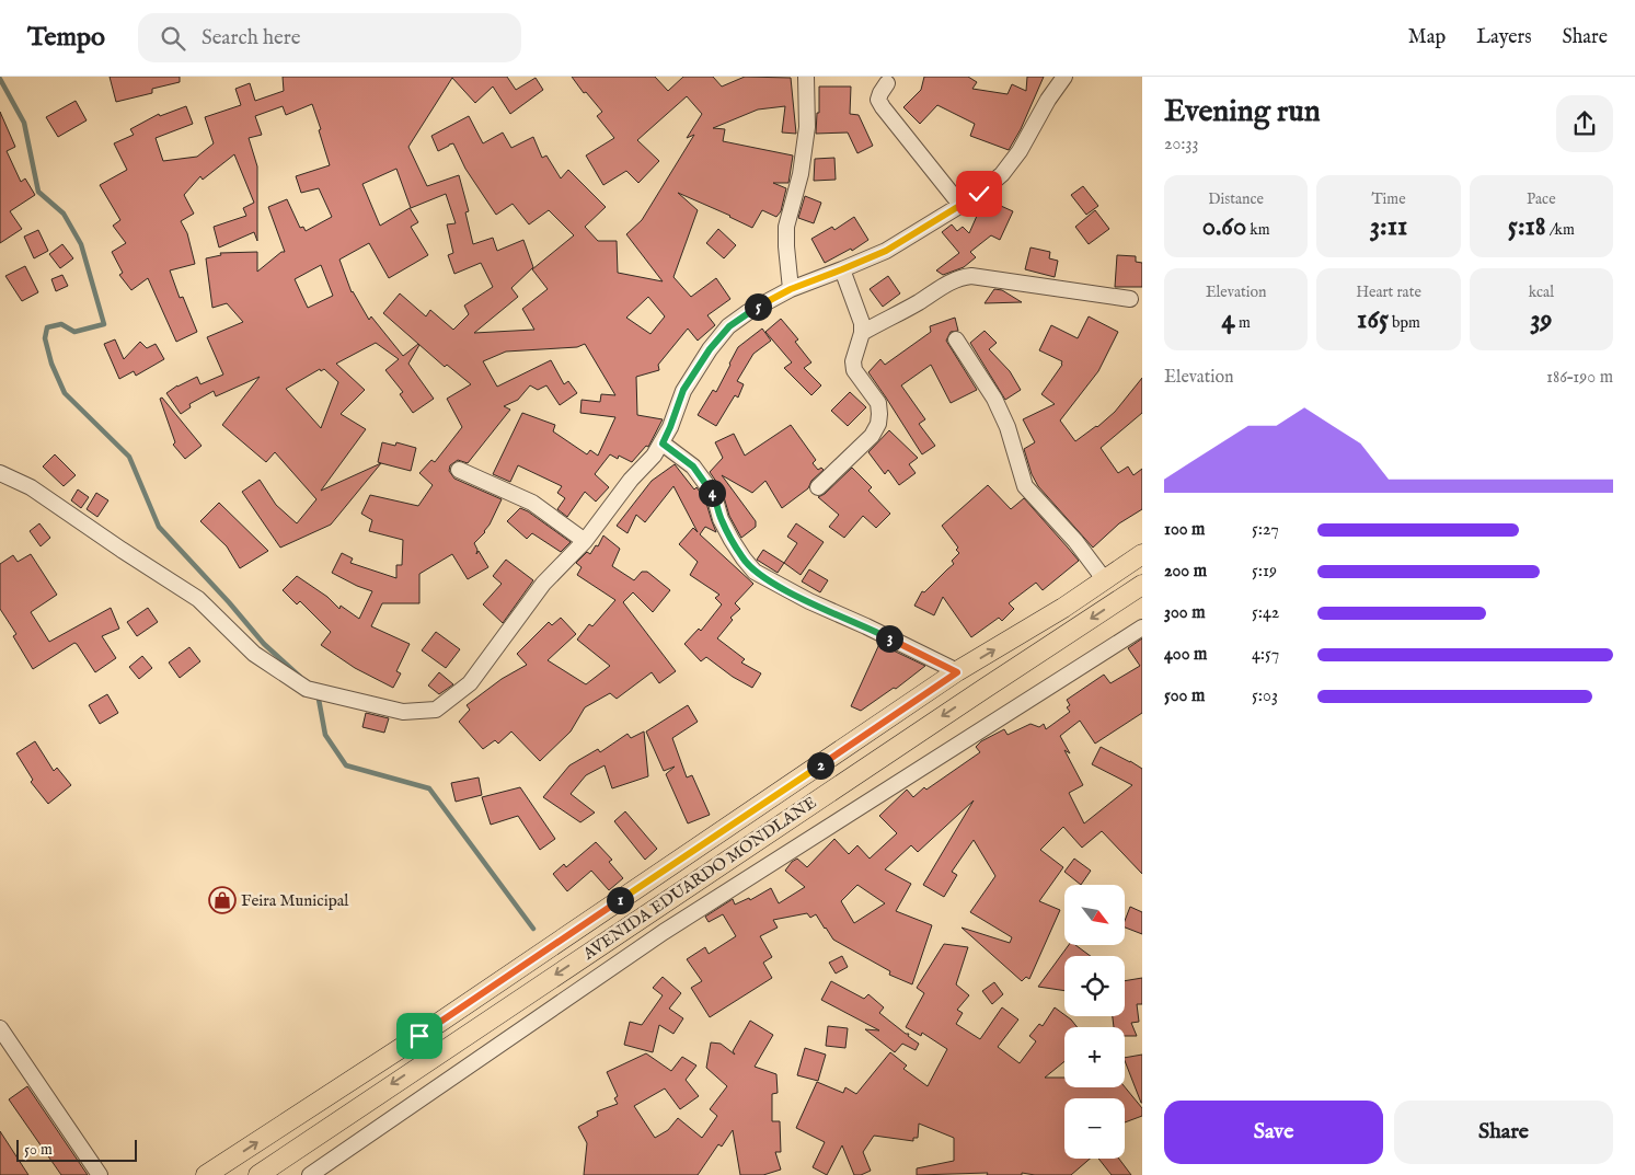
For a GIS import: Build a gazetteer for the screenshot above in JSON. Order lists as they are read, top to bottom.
{
  "streets": {
    "main road": ["AVENIDA EDUARDO MONDLANE"]
  },
  "places": {
    "shop": ["Feira Municipal"]
  },
  "scale_bar": "50 m",
  "north": "bottom right",
  "page": {
    "header": "Tempo",
    "search": "Search here",
    "nav": ["Map", "Layers", "Share"],
    "heading": ["Evening run", "20:33"],
    "stats": [
      ["Distance", "0.60 km"],
      ["Time", "3:11"],
      ["Pace", "5:18 /km"],
      ["Elevation", "4 m"],
      ["Heart rate", "165 bpm"],
      ["kcal", "39"]
    ],
    "pins": [
      "5",
      "4",
      "3",
      "2",
      "1"
    ],
    "chart": ["Elevation", "186–190 m"],
    "list": [
      {
        "name": "100 m",
        "note": "5:27"
      },
      {
        "name": "200 m",
        "note": "5:19"
      },
      {
        "name": "300 m",
        "note": "5:42"
      },
      {
        "name": "400 m",
        "note": "4:57"
      },
      {
        "name": "500 m",
        "note": "5:03"
      }
    ],
    "map_buttons": ["+", "−"],
    "buttons": ["Save", "Share"],
    "scale": "50 m"
  }
}
